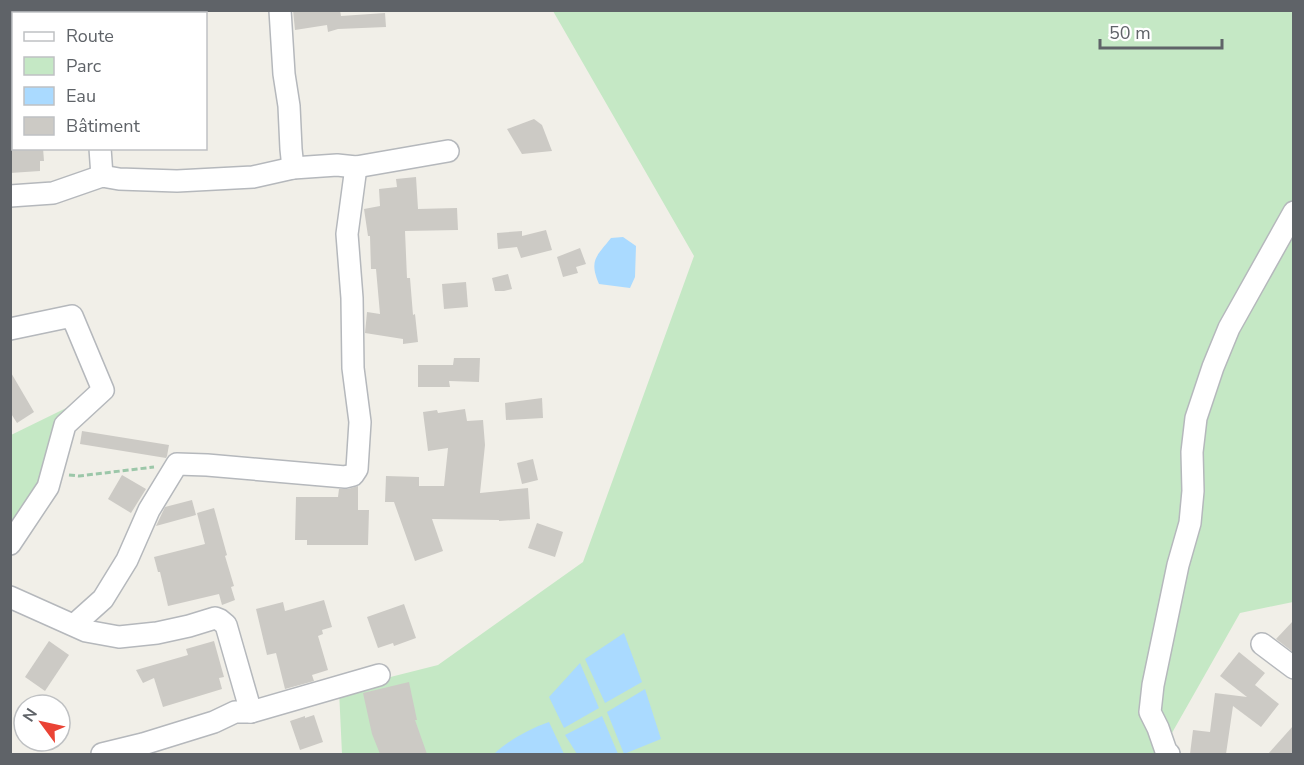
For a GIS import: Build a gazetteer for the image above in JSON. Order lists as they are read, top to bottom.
{
  "legend": [
    "Route",
    "Parc",
    "Eau",
    "Bâtiment"
  ],
  "scale_bar": "50 m",
  "north": "top left"
}
